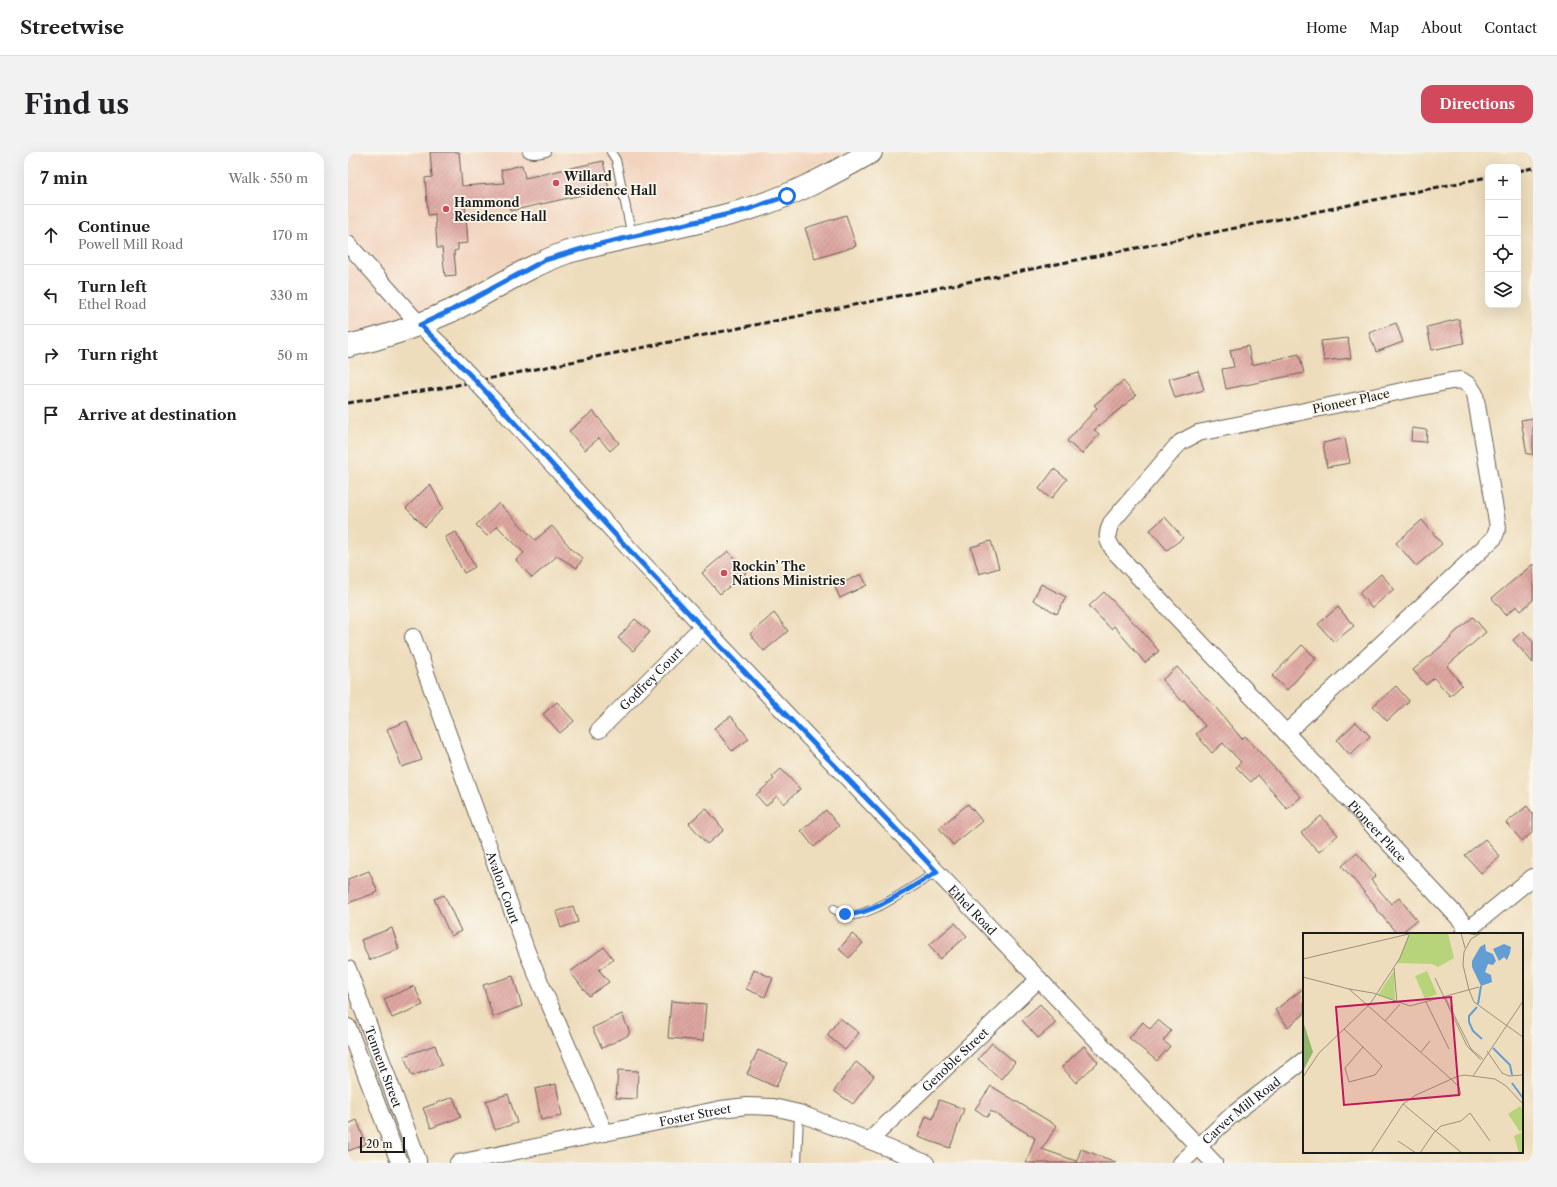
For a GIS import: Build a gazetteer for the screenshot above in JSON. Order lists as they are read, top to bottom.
{
  "streets": {
    "street": [
      "Pioneer Place",
      "Godfrey Court",
      "Avalon Court",
      "Ethel Road",
      "Genoble Street",
      "Tennent Street",
      "Carver Mill Road",
      "Foster Street"
    ]
  },
  "crossings": [
    ["Godfrey Court", "Ethel Road"],
    ["Avalon Court", "Foster Street"],
    ["Ethel Road", "Genoble Street"],
    ["Ethel Road", "Carver Mill Road"],
    ["Genoble Street", "Foster Street"]
  ],
  "places": ["Willard Residence Hall", "Hammond Residence Hall", "Rockin’ The Nations Ministries"],
  "scale_bar": "20 m",
  "page": {
    "header": "Streetwise",
    "nav": [
      "Home",
      "Map",
      "About",
      "Contact"
    ],
    "buttons": "Directions",
    "title": "Find us",
    "heading": ["7 min", "Walk · 550 m"],
    "map_buttons": ["+", "−"],
    "list": [
      ["Continue", "Powell Mill Road", "170 m"],
      ["Turn left", "Ethel Road", "330 m"],
      ["Turn right", "50 m"],
      "Arrive at destination"
    ],
    "scale": "20 m"
  }
}
